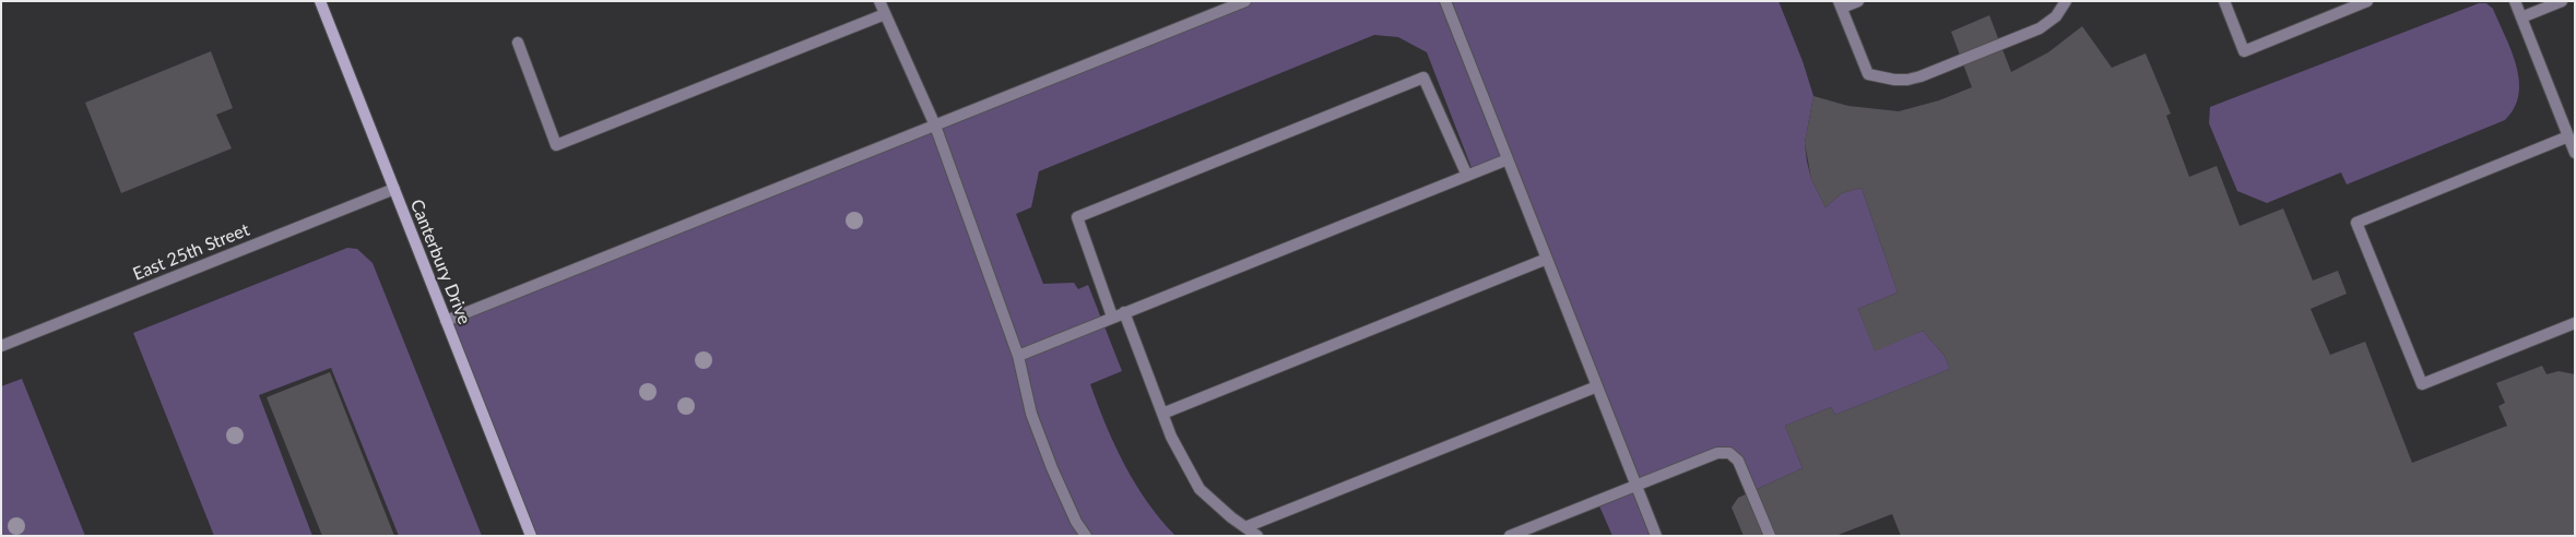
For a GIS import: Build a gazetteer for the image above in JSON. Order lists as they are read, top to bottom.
{
  "streets": {
    "main road": ["Canterbury Drive"],
    "street": ["East 25th Street"]
  },
  "crossings": [
    ["East 25th Street", "Canterbury Drive"]
  ]
}
